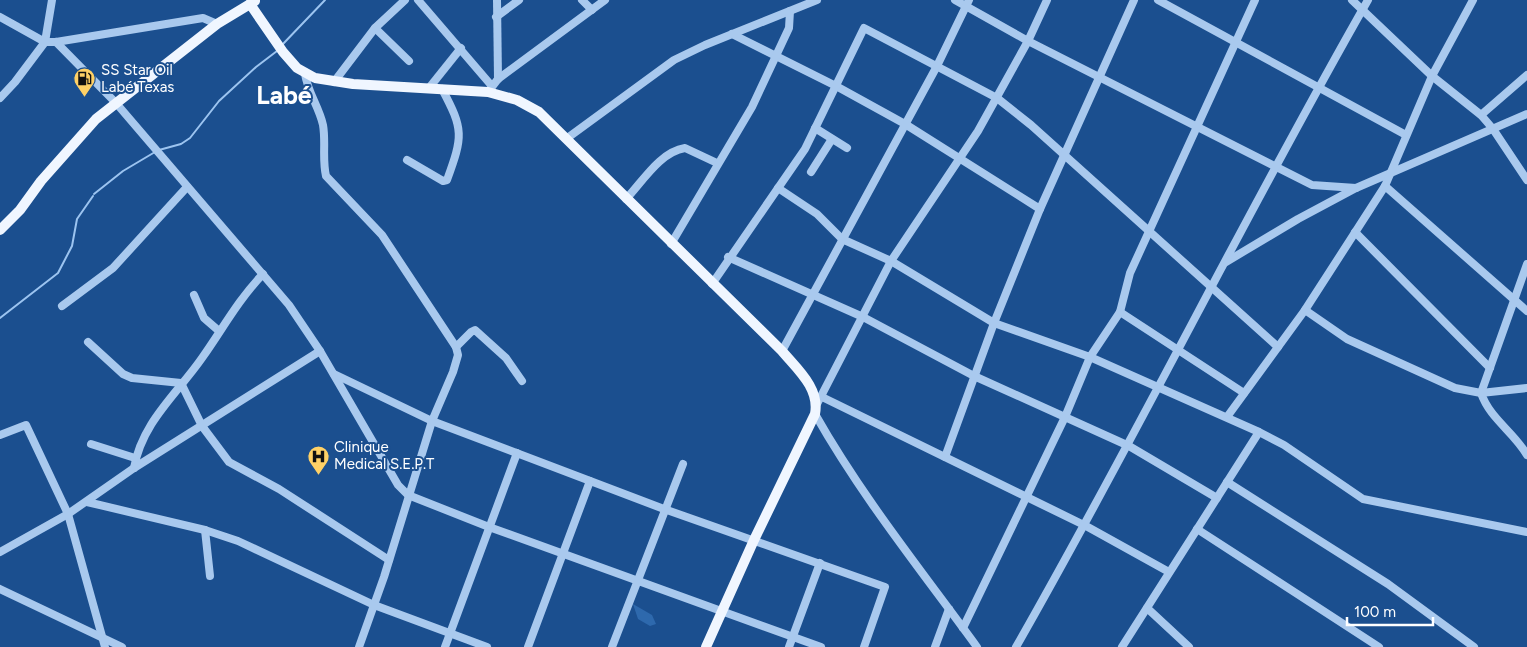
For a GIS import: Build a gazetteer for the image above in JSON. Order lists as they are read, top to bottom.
{
  "districts": ["Labé"],
  "places": {
    "fuel station": ["SS Star Oil Labé Texas"],
    "hospital": ["Clinique Medical S.E.P.T"]
  },
  "scale_bar": "100 m"
}
